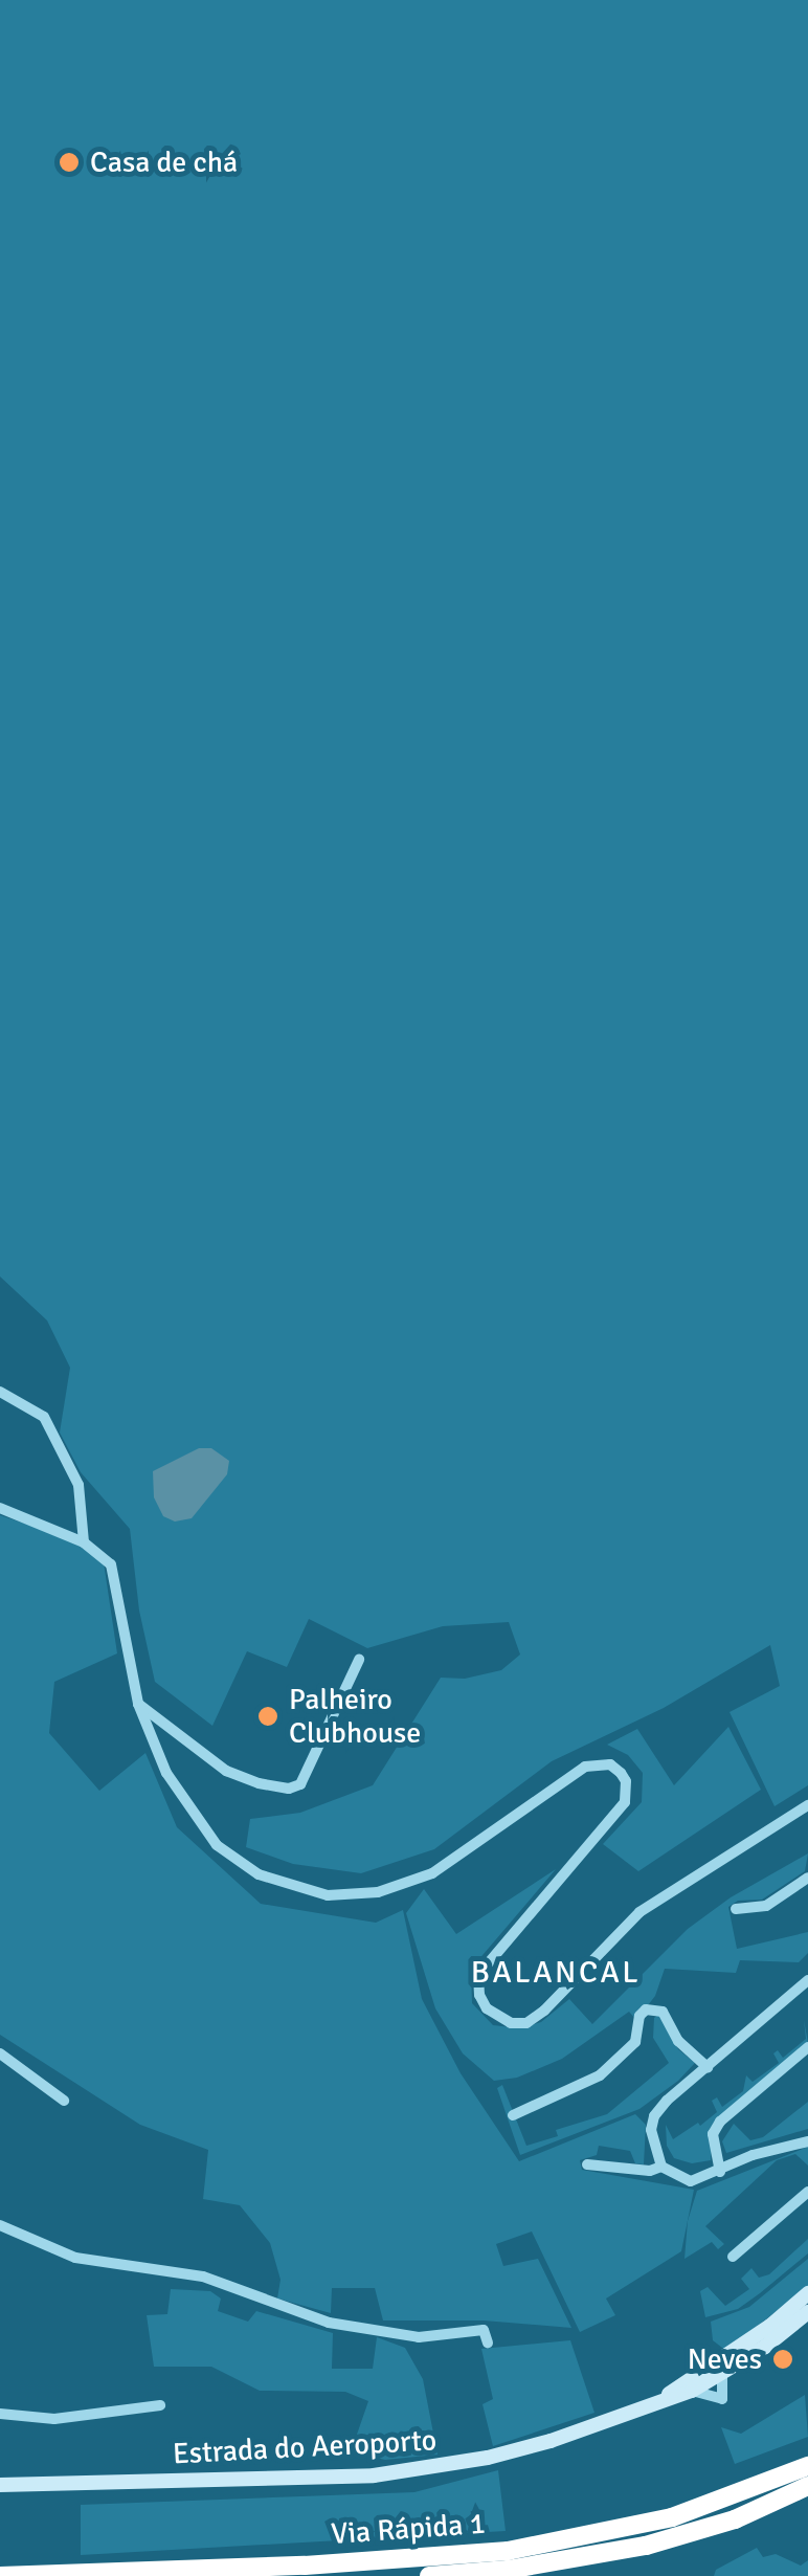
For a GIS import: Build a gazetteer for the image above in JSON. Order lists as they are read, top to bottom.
{
  "streets": {
    "highway": ["Via Rápida 1"],
    "main road": ["Estrada do Aeroporto"]
  },
  "districts": ["BALANCAL"],
  "places": ["Casa de chá", "Palheiro Clubhouse", "Neves"]
}
